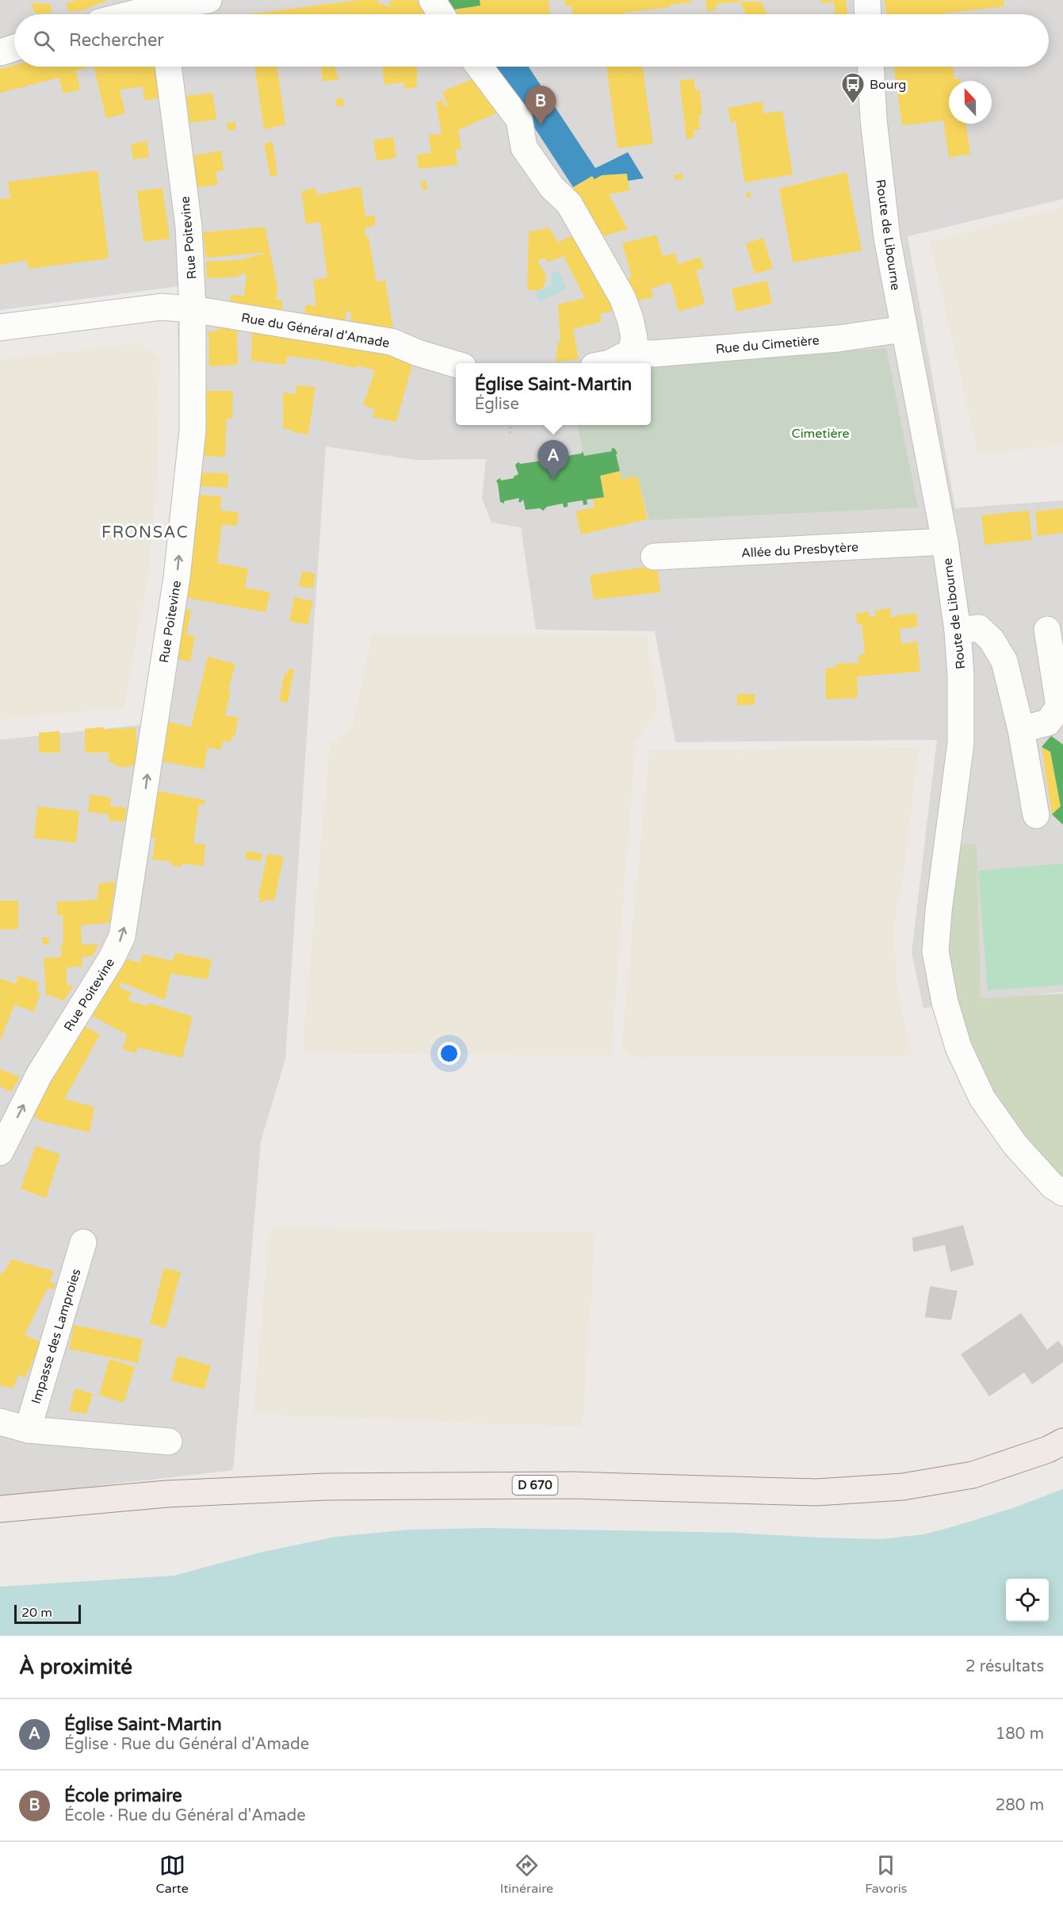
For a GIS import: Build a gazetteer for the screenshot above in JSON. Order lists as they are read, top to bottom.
{
  "streets": {
    "main road": ["D 670"],
    "street": [
      "Route de Libourne",
      "Rue Poitevine",
      "Rue du Général d'Amade",
      "Rue du Cimetière",
      "Allée du Presbytère",
      "Impasse des Lamproies"
    ]
  },
  "crossings": [
    ["Route de Libourne", "Rue du Cimetière"],
    ["Route de Libourne", "Allée du Presbytère"],
    ["Rue Poitevine", "Rue du Général d'Amade"]
  ],
  "one_way": ["Rue Poitevine"],
  "districts": ["FRONSAC"],
  "parks": ["Cimetière"],
  "places": {
    "bus stop": ["Bourg"]
  },
  "scale_bar": "20 m",
  "north": "top",
  "page": {
    "search": "Rechercher",
    "pins": ["B", "A"],
    "popup": ["Église Saint-Martin", "Église"],
    "scale": "20 m",
    "heading": ["À proximité", "2 résultats"],
    "list": [
      {
        "mark": "A",
        "name": "Église Saint-Martin",
        "note": "Église · Rue du Général d'Amade",
        "value": "180 m"
      },
      {
        "mark": "B",
        "name": "École primaire",
        "note": "École · Rue du Général d'Amade",
        "value": "280 m"
      }
    ],
    "nav": ["Carte", "Itinéraire", "Favoris"]
  }
}
